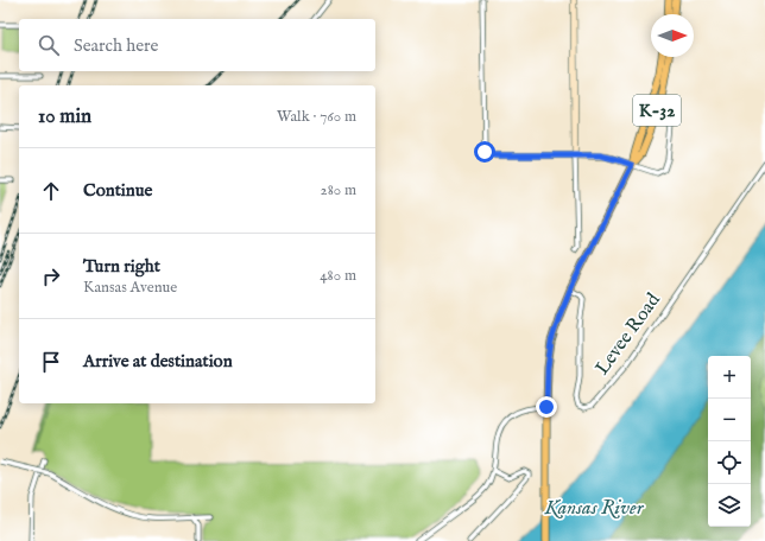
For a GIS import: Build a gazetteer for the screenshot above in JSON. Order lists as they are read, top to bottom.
{
  "streets": {
    "main road": ["K-32"],
    "street": ["Levee Road"]
  },
  "crossings": [
    ["K-32", "Levee Road"]
  ],
  "water": ["Kansas River"],
  "north": "right",
  "page": {
    "search": "Search here",
    "heading": ["10 min", "Walk · 760 m"],
    "list": [
      ["Continue", "280 m"],
      ["Turn right", "Kansas Avenue", "480 m"],
      "Arrive at destination"
    ],
    "map_buttons": ["+", "−"]
  }
}
